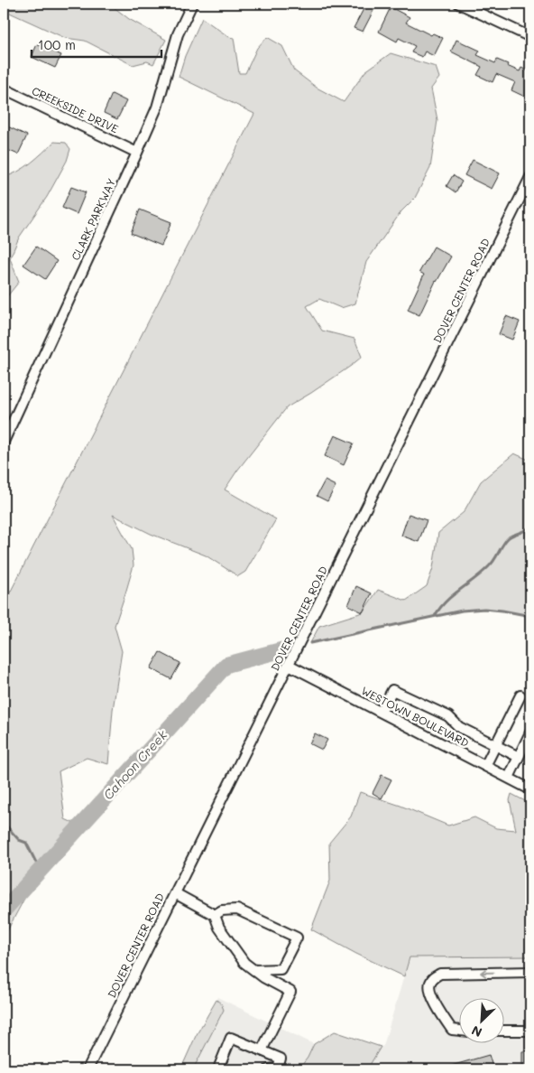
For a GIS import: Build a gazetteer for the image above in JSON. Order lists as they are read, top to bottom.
{
  "streets": {
    "street": [
      "CREEKSIDE DRIVE",
      "CLARK PARKWAY",
      "DOVER CENTER ROAD",
      "WESTOWN BOULEVARD"
    ]
  },
  "crossings": [
    ["CREEKSIDE DRIVE", "CLARK PARKWAY"],
    ["DOVER CENTER ROAD", "WESTOWN BOULEVARD"]
  ],
  "water": ["Cahoon Creek"],
  "scale_bar": "100 m",
  "north": "bottom left"
}
